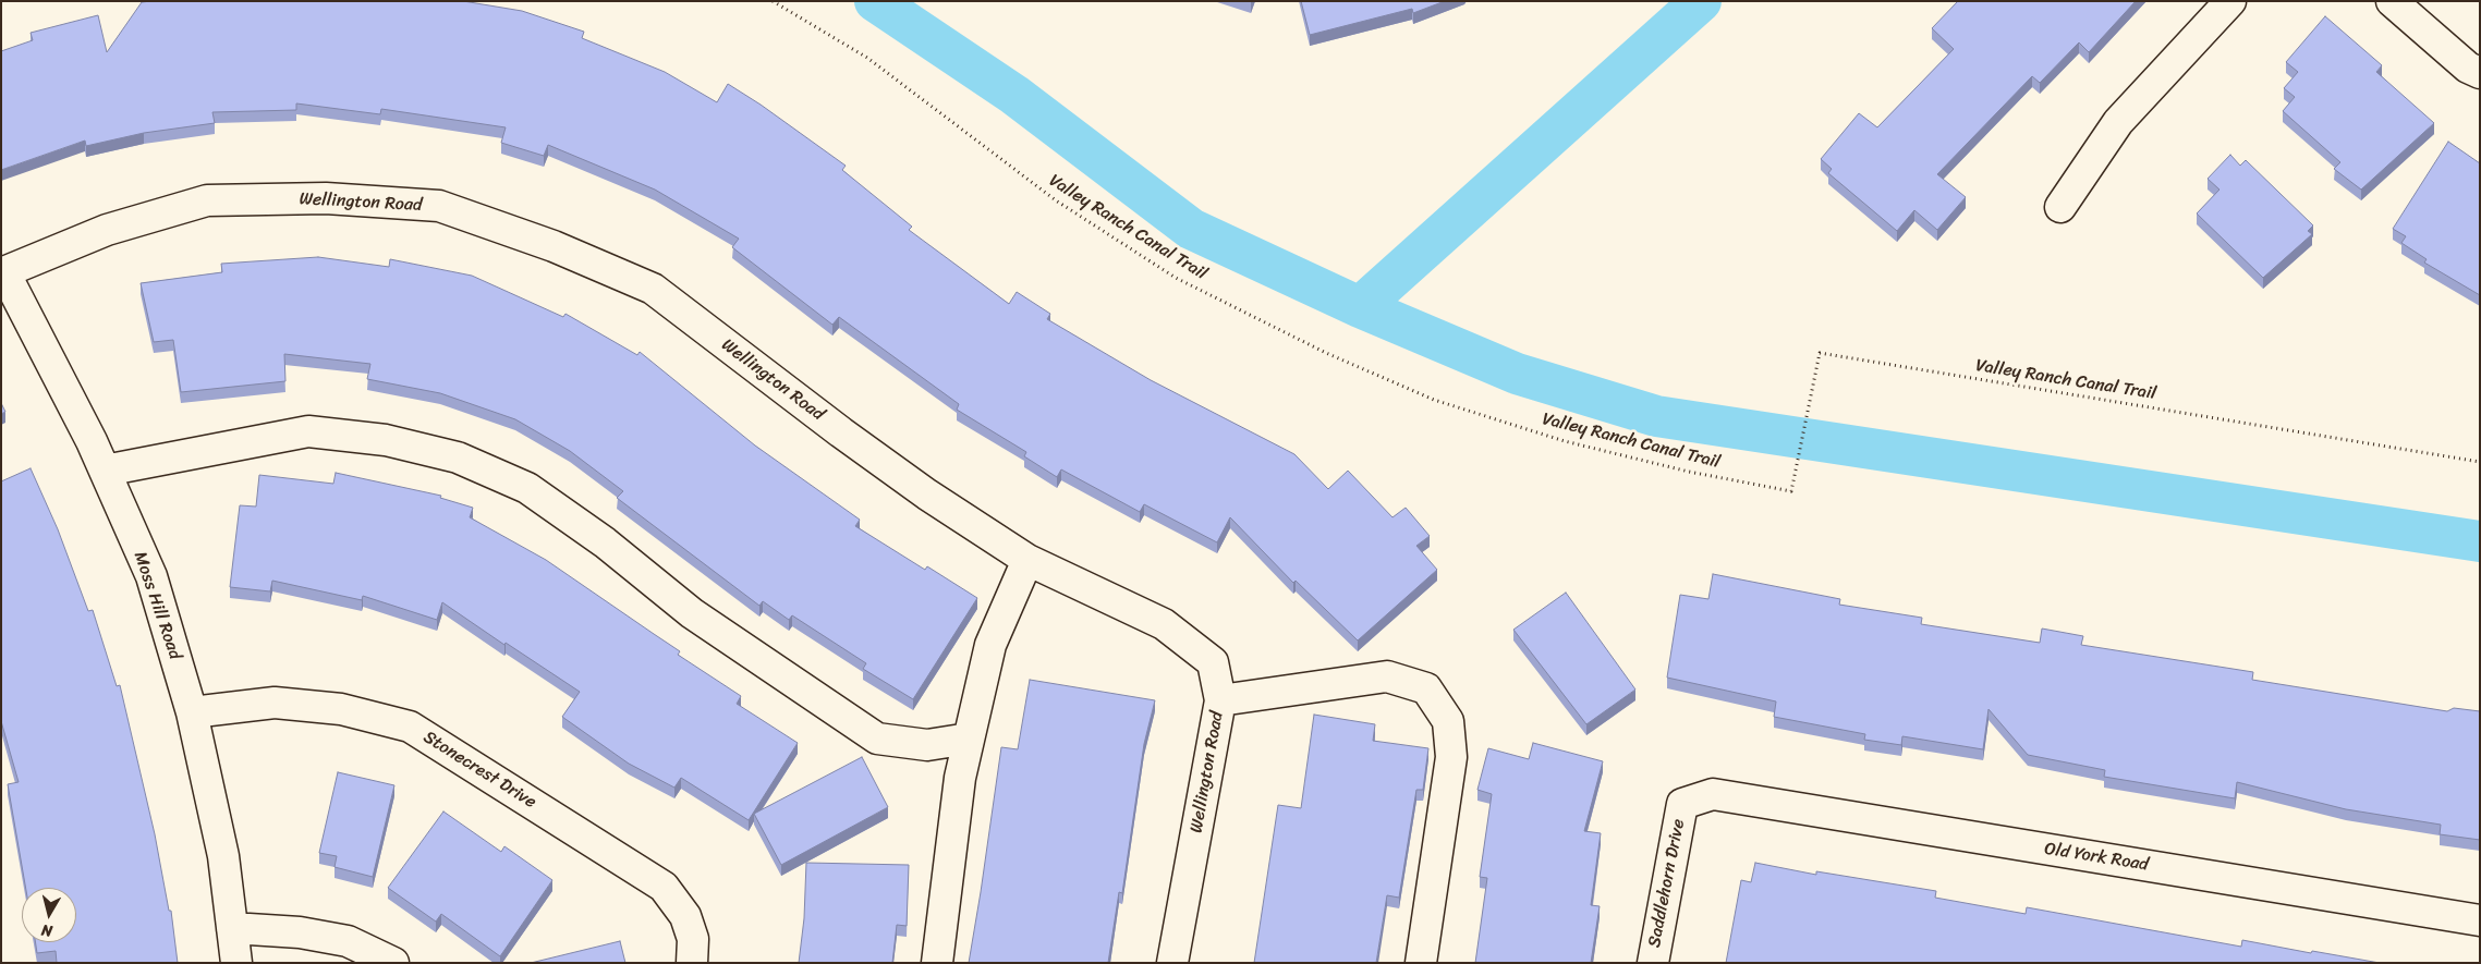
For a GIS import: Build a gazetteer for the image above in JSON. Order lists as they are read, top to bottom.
{
  "streets": {
    "street": [
      "Wellington Road",
      "Moss Hill Road",
      "Stonecrest Drive",
      "Old York Road",
      "Saddlehorn Drive"
    ],
    "path": ["Valley Ranch Canal Trail"]
  },
  "crossings": [
    ["Wellington Road", "Moss Hill Road"],
    ["Moss Hill Road", "Stonecrest Drive"],
    ["Old York Road", "Saddlehorn Drive"]
  ],
  "north": "bottom"
}
